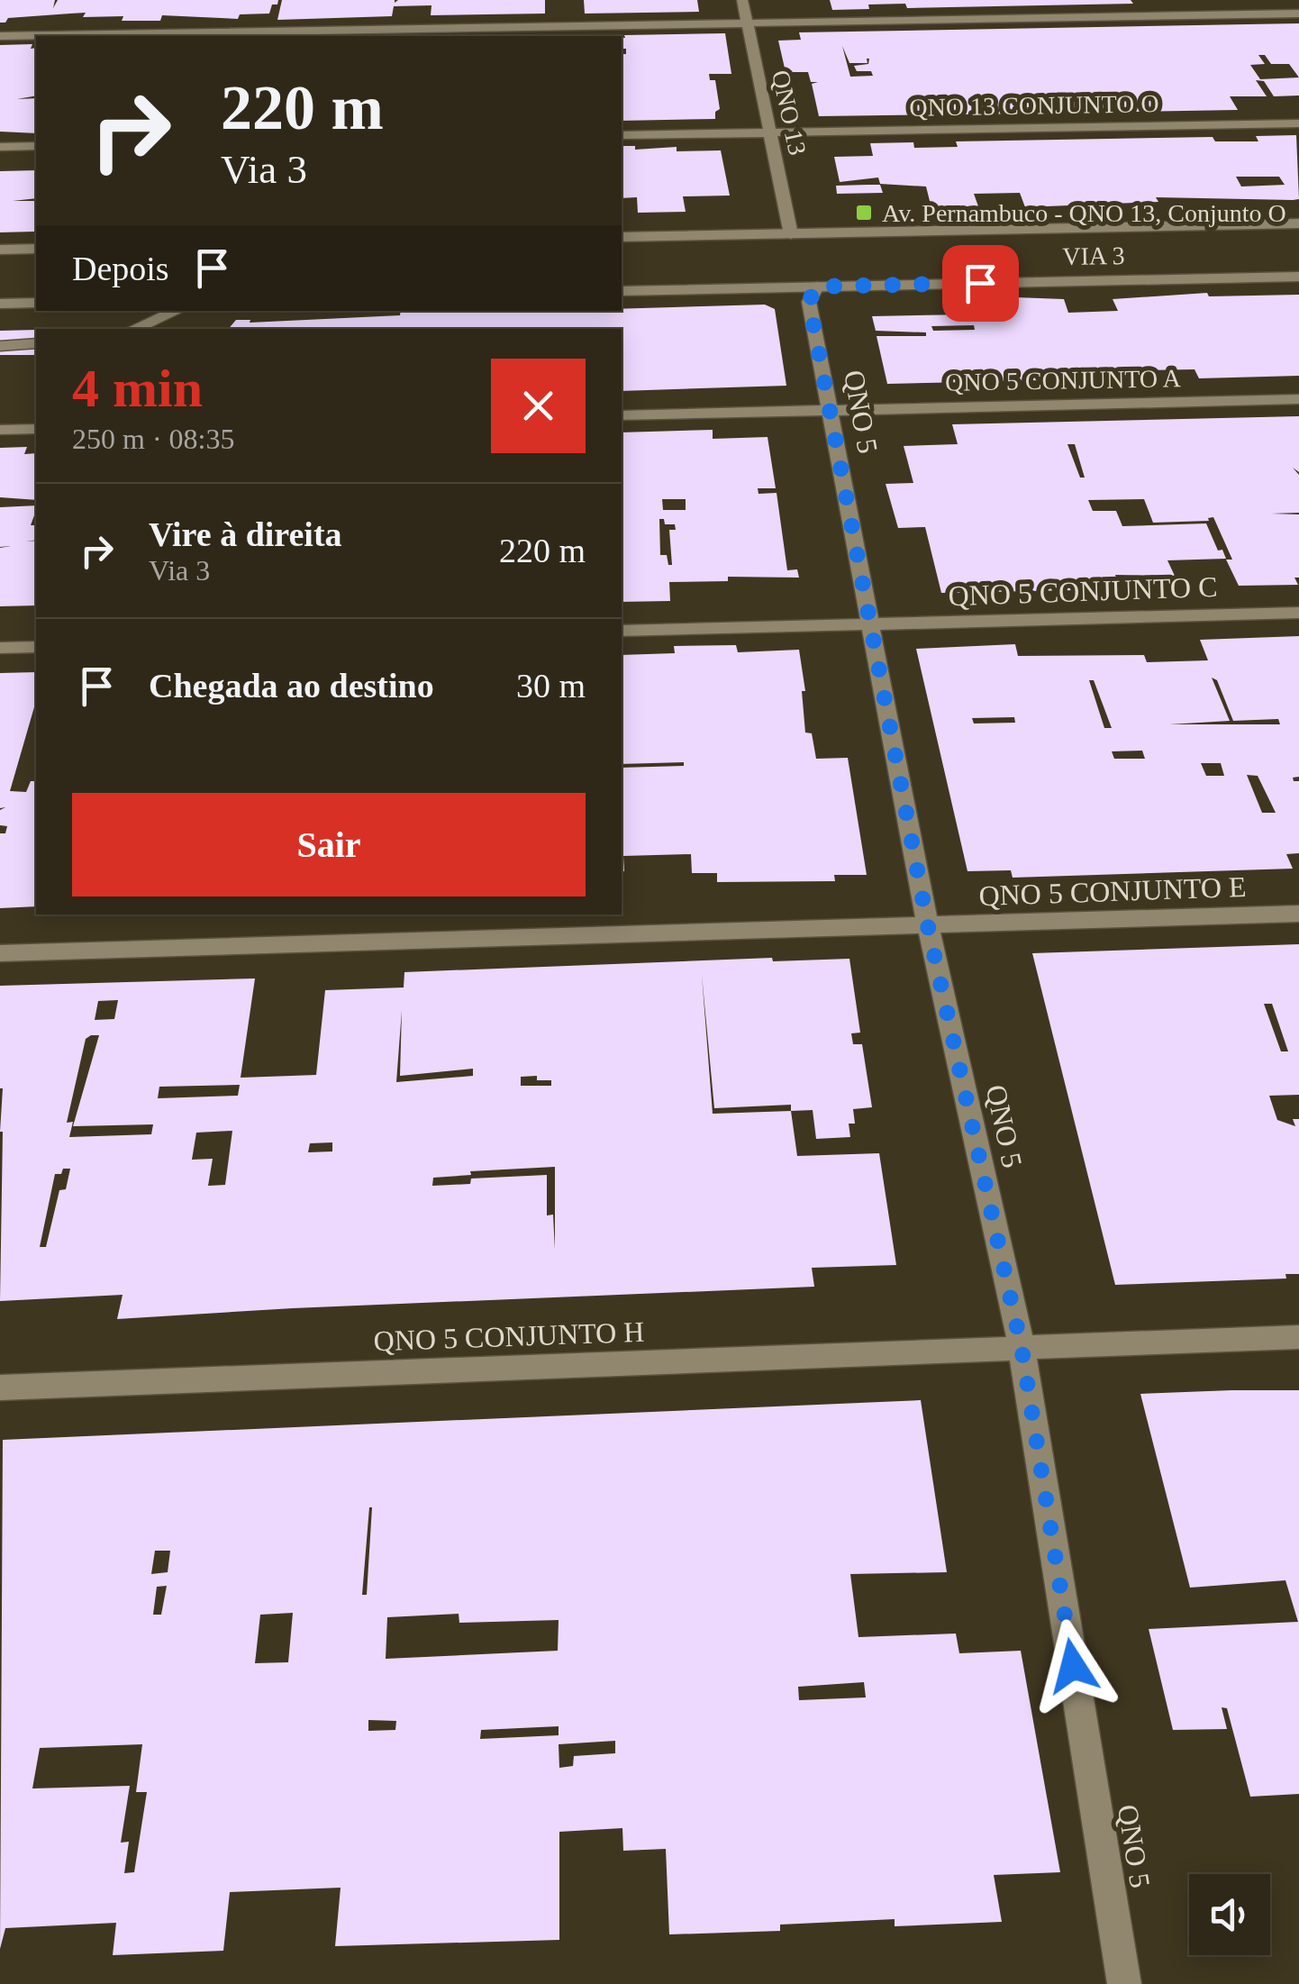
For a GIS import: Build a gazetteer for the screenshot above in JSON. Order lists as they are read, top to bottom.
{
  "streets": {
    "street": [
      "QNO 13 CONJUNTO O",
      "QNO 13",
      "VIA 3",
      "QNO 5 CONJUNTO A",
      "QNO 5",
      "QNO 5 CONJUNTO C",
      "QNO 5 CONJUNTO E",
      "QNO 5 CONJUNTO H"
    ]
  },
  "crossings": [
    ["QNO 13 CONJUNTO O", "QNO 13"],
    ["QNO 13", "VIA 3"],
    ["VIA 3", "QNO 5"],
    ["QNO 5 CONJUNTO A", "QNO 5"],
    ["QNO 5", "QNO 5 CONJUNTO C"],
    ["QNO 5", "QNO 5 CONJUNTO E"],
    ["QNO 5", "QNO 5 CONJUNTO H"]
  ],
  "places": {
    "transit": ["Av. Pernambuco - QNO 13, Conjunto O"]
  },
  "page": {
    "turn": ["220 m", "Via 3"],
    "then": "Depois",
    "heading": ["4 min", "250 m · 08:35"],
    "list": [
      {
        "name": "Vire à direita",
        "note": "Via 3",
        "value": "220 m"
      },
      {
        "name": "Chegada ao destino",
        "value": "30 m"
      }
    ],
    "buttons": "Sair"
  }
}
